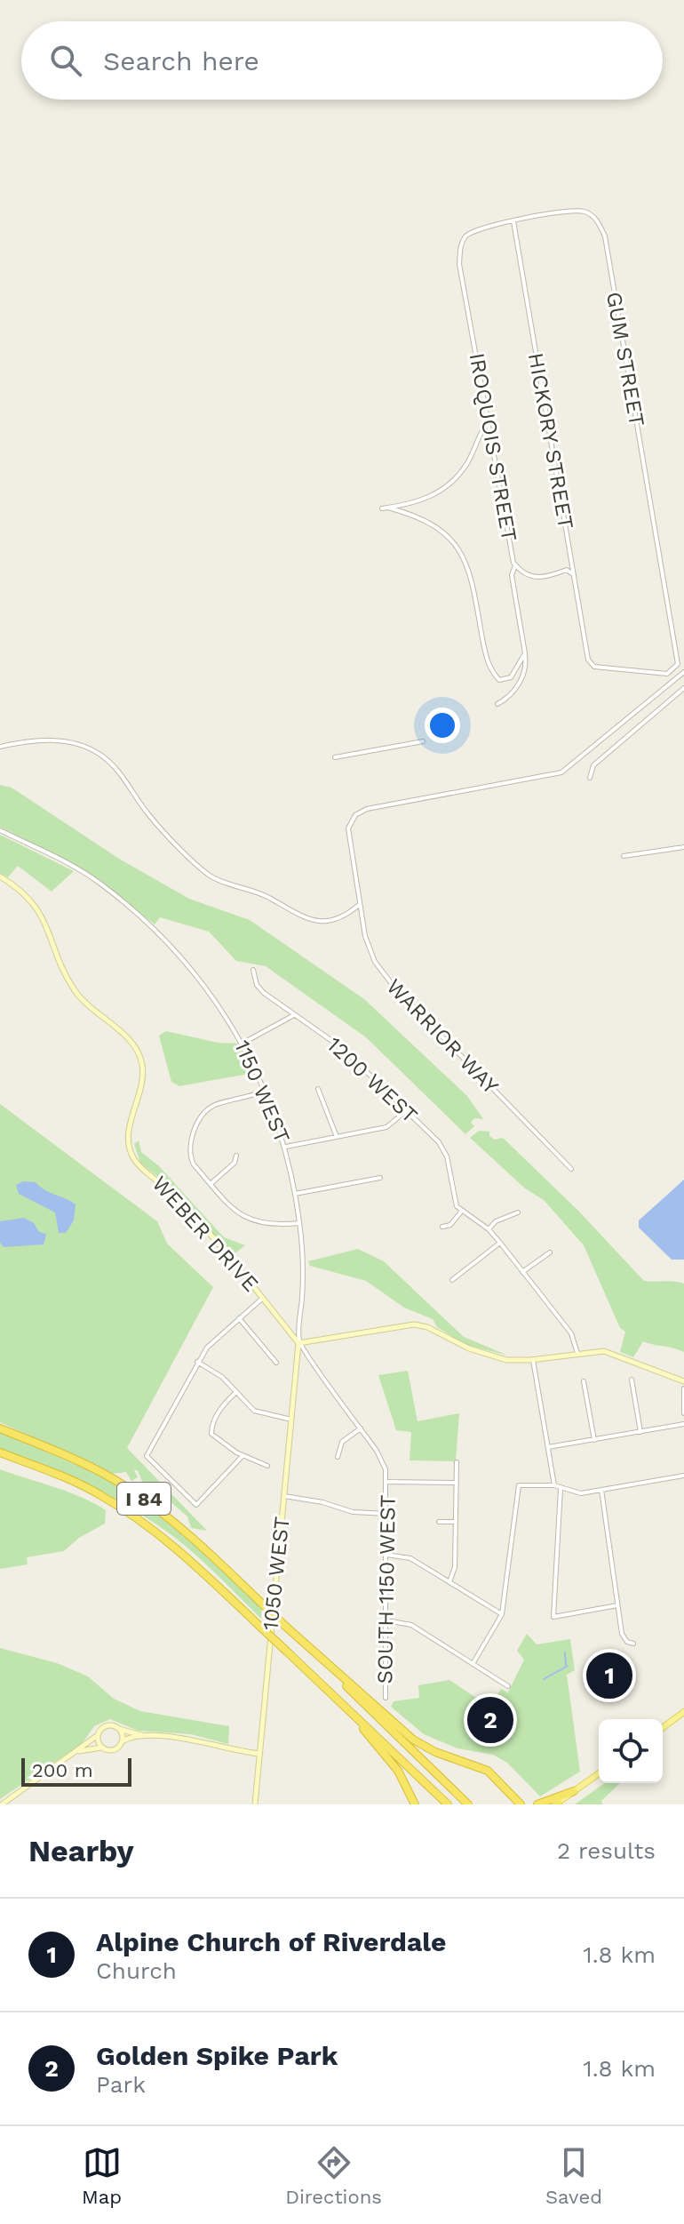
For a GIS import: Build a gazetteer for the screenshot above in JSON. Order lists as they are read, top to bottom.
{
  "streets": {
    "highway": ["I 84"],
    "street": [
      "GUM STREET",
      "HICKORY STREET",
      "IROQUOIS STREET",
      "WARRIOR WAY",
      "1200 WEST",
      "1150 WEST",
      "WEBER DRIVE",
      "1050 WEST",
      "SOUTH 1150 WEST"
    ]
  },
  "crossings": [
    ["GUM STREET", "HICKORY STREET"],
    ["GUM STREET", "IROQUOIS STREET"],
    ["HICKORY STREET", "IROQUOIS STREET"],
    ["1150 WEST", "WEBER DRIVE"],
    ["1150 WEST", "1050 WEST"],
    ["WEBER DRIVE", "1050 WEST"]
  ],
  "scale_bar": "200 m",
  "page": {
    "search": "Search here",
    "pins": ["1", "2"],
    "scale": "200 m",
    "heading": ["Nearby", "2 results"],
    "list": [
      {
        "mark": "1",
        "name": "Alpine Church of Riverdale",
        "note": "Church",
        "value": "1.8 km"
      },
      {
        "mark": "2",
        "name": "Golden Spike Park",
        "note": "Park",
        "value": "1.8 km"
      }
    ],
    "nav": ["Map", "Directions", "Saved"]
  }
}
